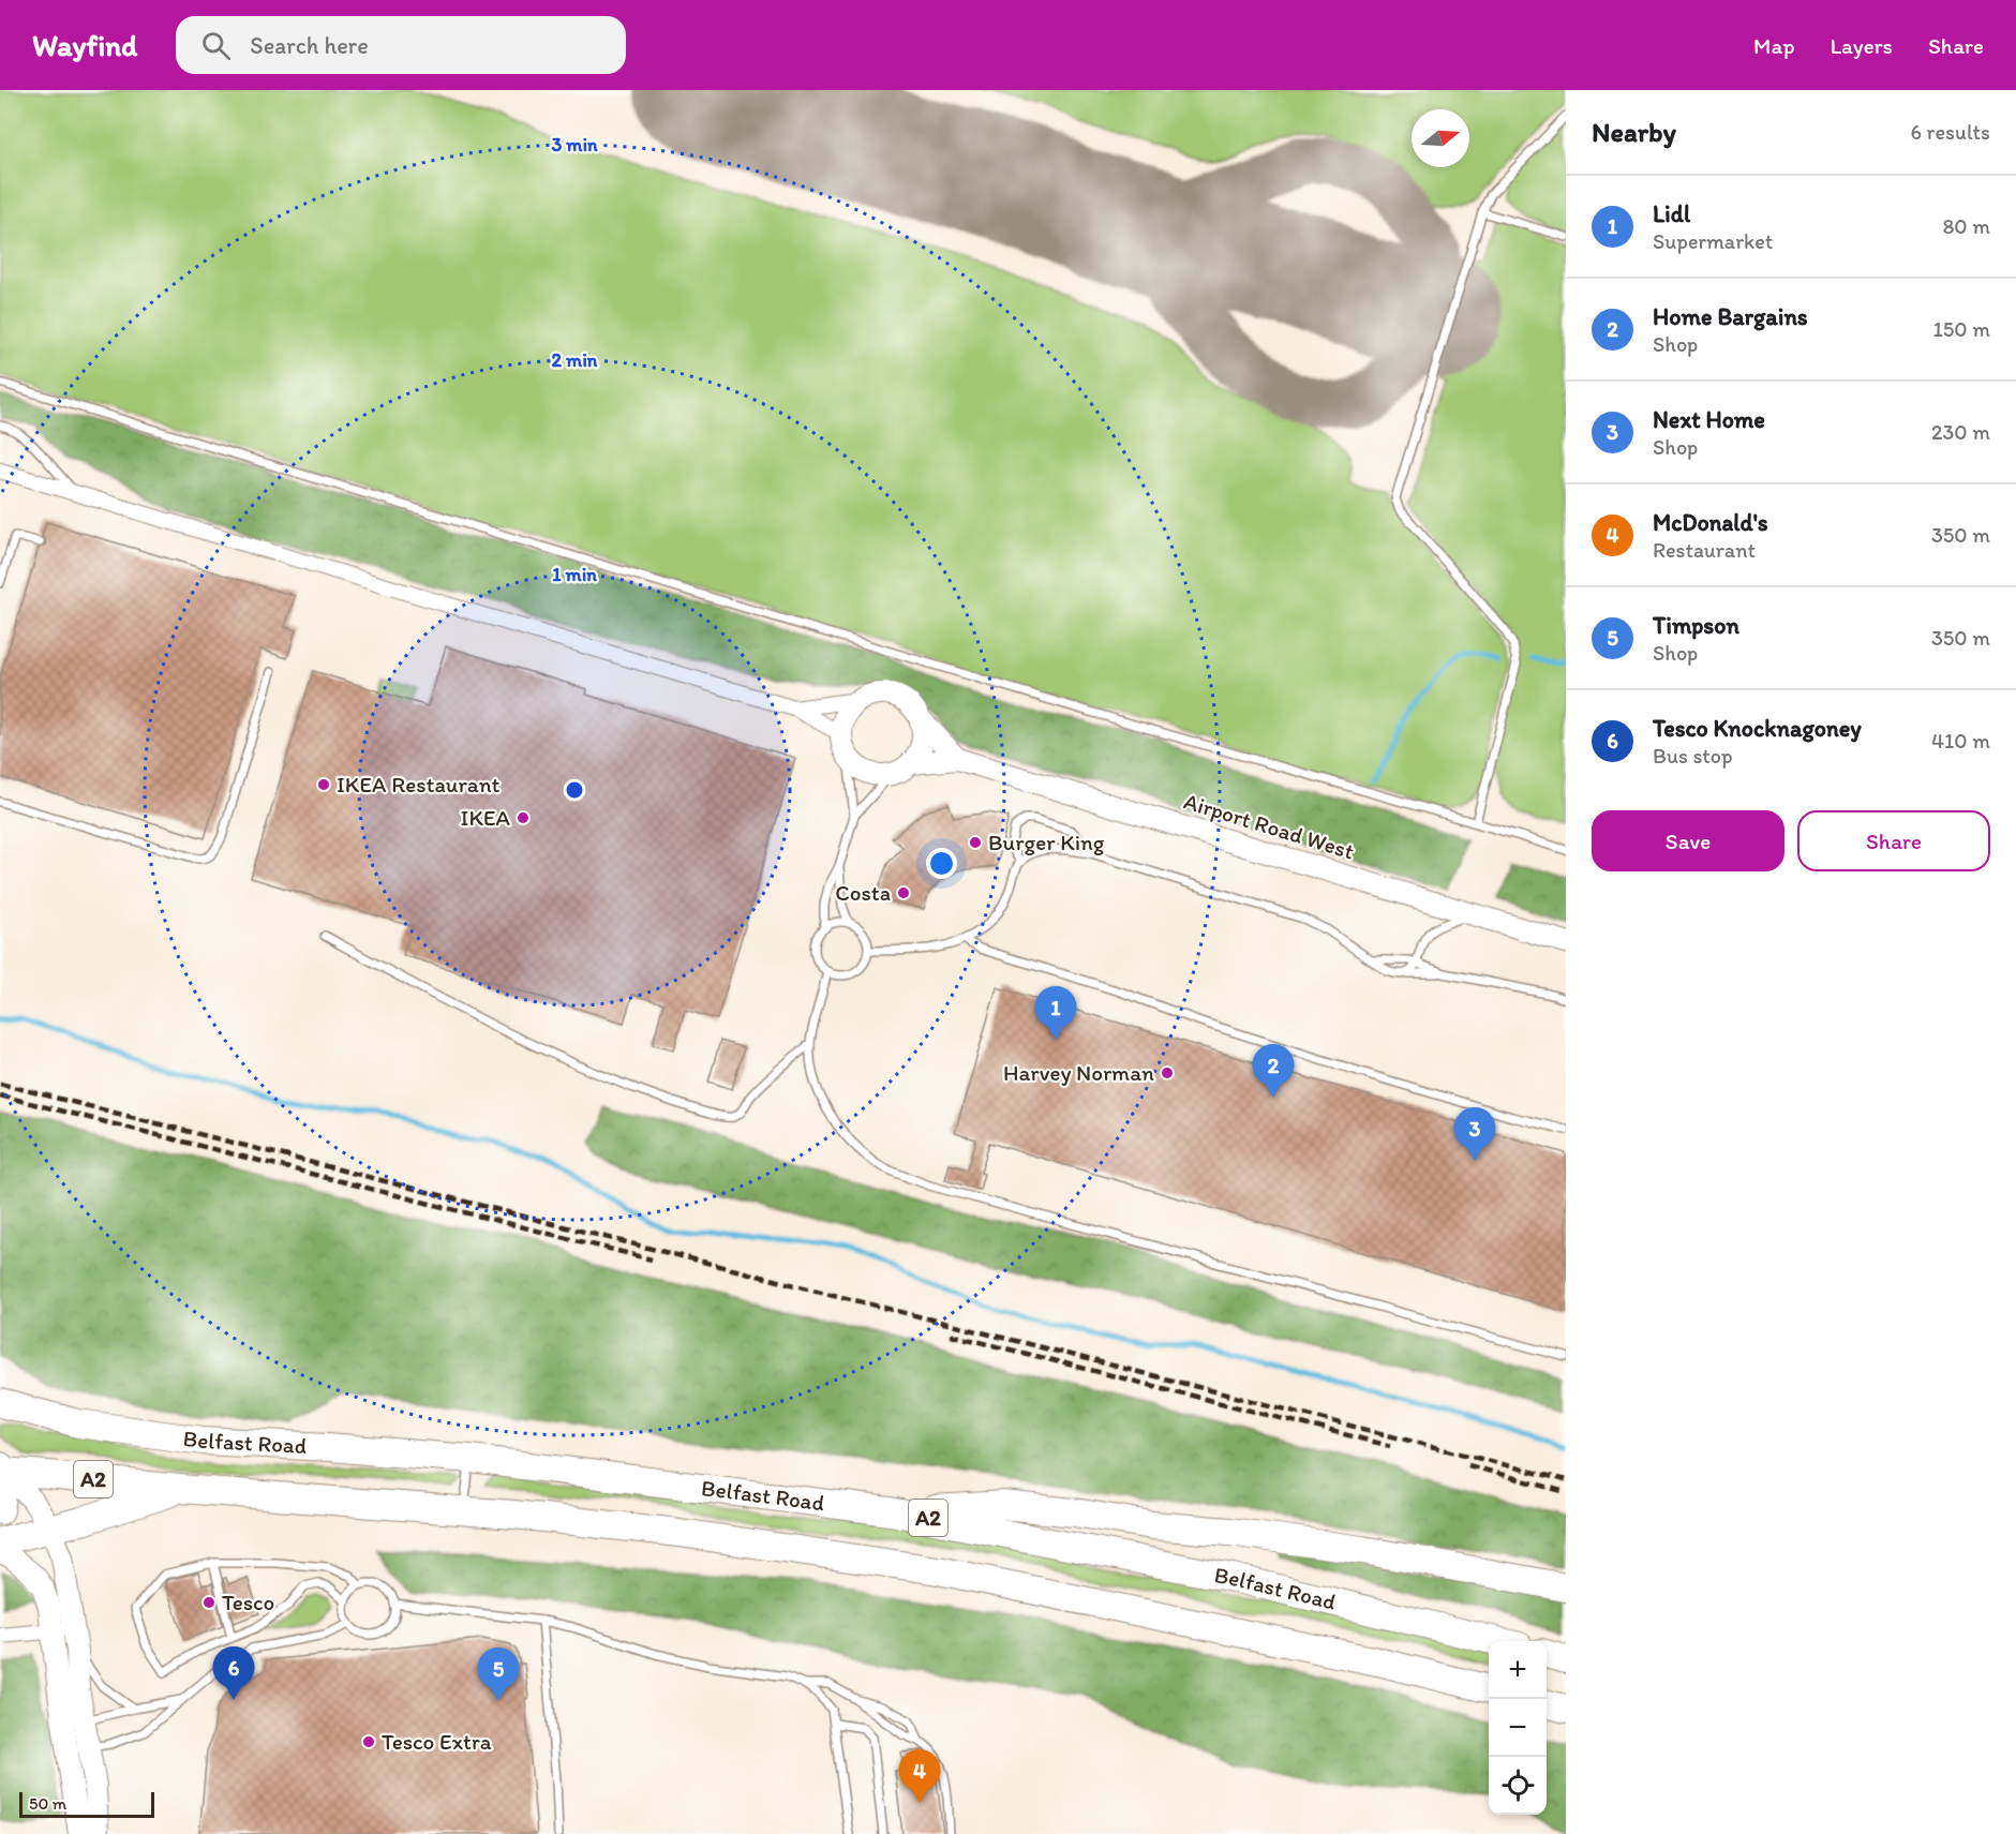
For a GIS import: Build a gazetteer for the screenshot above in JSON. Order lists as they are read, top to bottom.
{
  "streets": {
    "highway": ["Belfast Road", "A2"],
    "street": ["Airport Road West"]
  },
  "places": [
    "IKEA Restaurant",
    "IKEA",
    "Burger King",
    "Costa",
    "Harvey Norman",
    "Tesco",
    "Tesco Extra"
  ],
  "scale_bar": "50 m",
  "north": "right",
  "page": {
    "header": "Wayfind",
    "search": "Search here",
    "nav": ["Map", "Layers", "Share"],
    "heading": ["Nearby", "6 results"],
    "list": [
      {
        "mark": "1",
        "name": "Lidl",
        "note": "Supermarket",
        "value": "80 m"
      },
      {
        "mark": "2",
        "name": "Home Bargains",
        "note": "Shop",
        "value": "150 m"
      },
      {
        "mark": "3",
        "name": "Next Home",
        "note": "Shop",
        "value": "230 m"
      },
      {
        "mark": "4",
        "name": "McDonald's",
        "note": "Restaurant",
        "value": "350 m"
      },
      {
        "mark": "5",
        "name": "Timpson",
        "note": "Shop",
        "value": "350 m"
      },
      {
        "mark": "6",
        "name": "Tesco Knocknagoney",
        "note": "Bus stop",
        "value": "410 m"
      }
    ],
    "buttons": ["Save", "Share"],
    "pins": [
      "1",
      "2",
      "3",
      "6",
      "5",
      "4"
    ],
    "map_buttons": ["+", "−"],
    "scale": "50 m"
  },
  "rings": ["3 min", "2 min", "1 min"]
}
